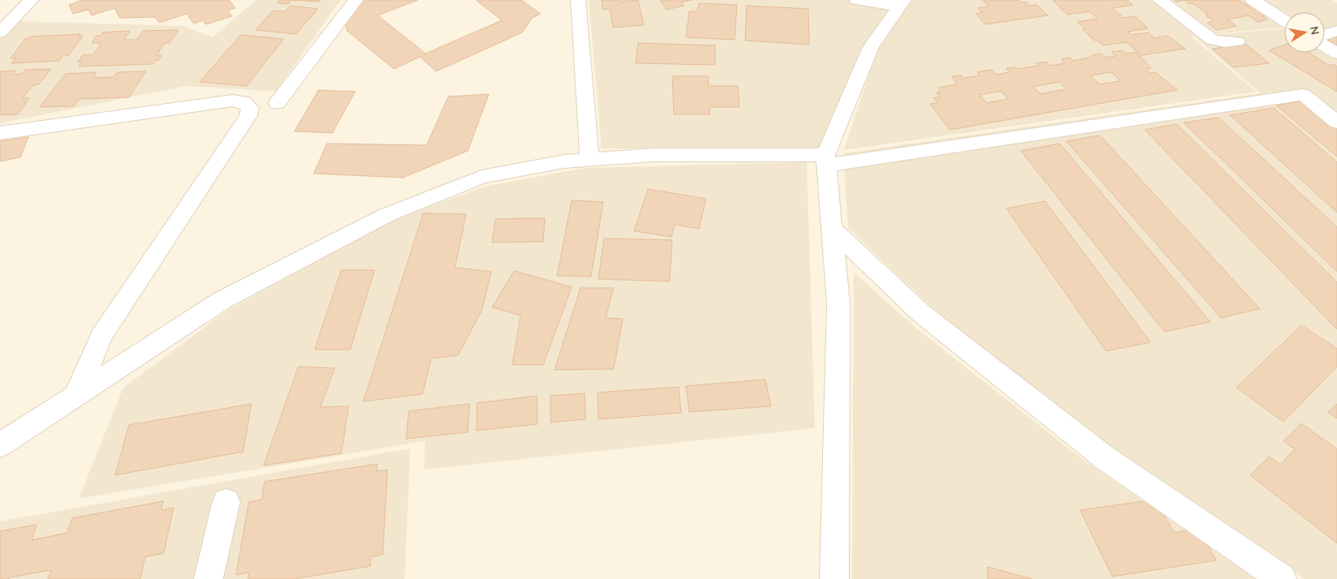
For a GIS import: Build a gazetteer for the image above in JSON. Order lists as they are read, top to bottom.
{
  "north": "right"
}
